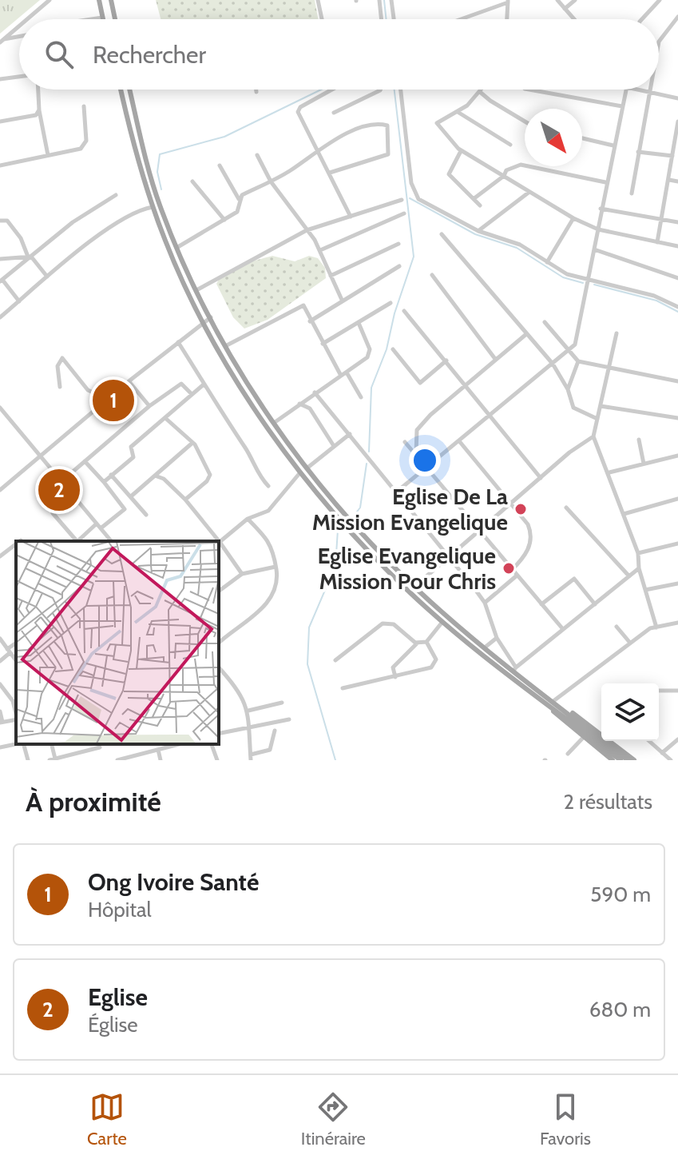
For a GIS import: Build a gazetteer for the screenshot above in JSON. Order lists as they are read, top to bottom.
{
  "places": ["Eglise De La Mission Evangelique", "Eglise Evangelique Mission Pour Chris"],
  "north": "bottom right",
  "page": {
    "search": "Rechercher",
    "pins": ["1", "2"],
    "heading": ["À proximité", "2 résultats"],
    "list": [
      {
        "mark": "1",
        "name": "Ong Ivoire Santé",
        "note": "Hôpital",
        "value": "590 m"
      },
      {
        "mark": "2",
        "name": "Eglise",
        "note": "Église",
        "value": "680 m"
      }
    ],
    "nav": ["Carte", "Itinéraire", "Favoris"]
  }
}
